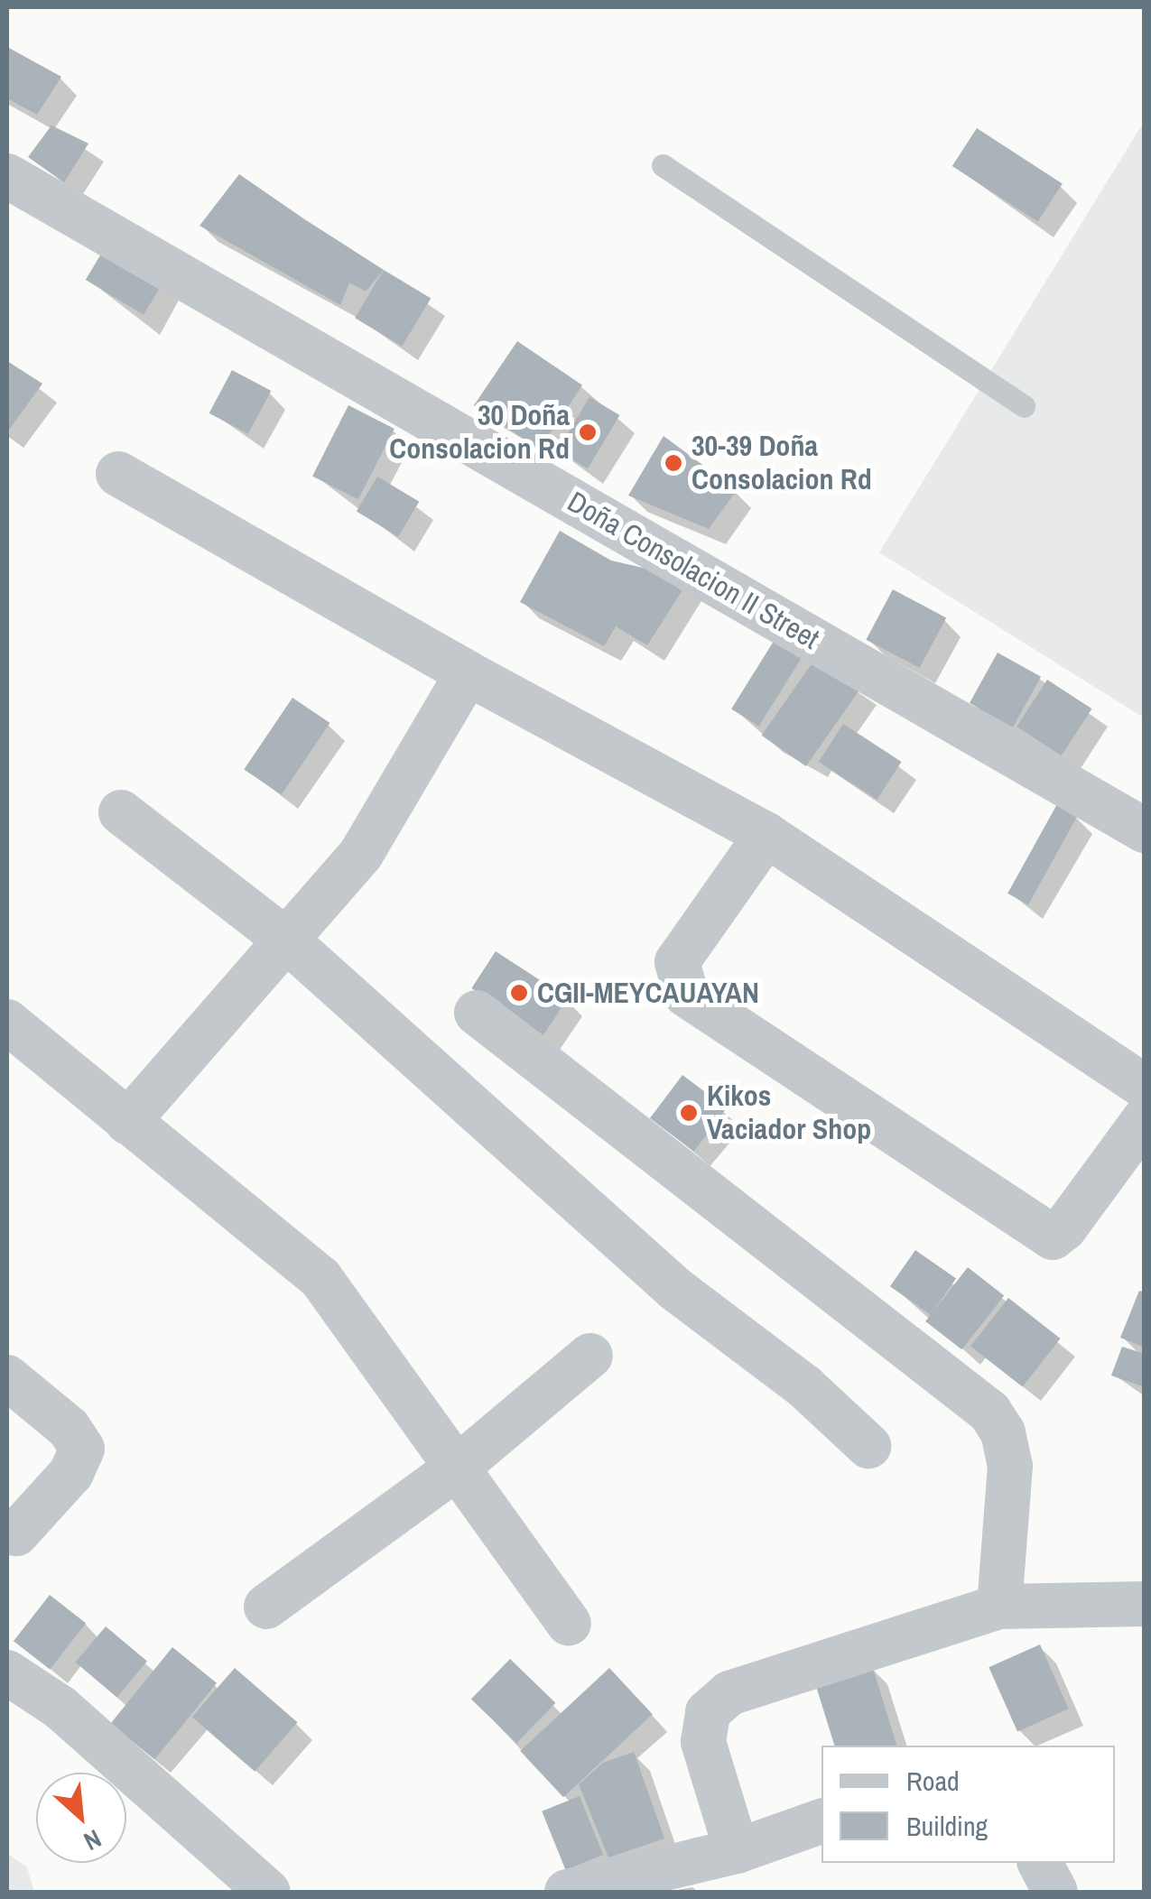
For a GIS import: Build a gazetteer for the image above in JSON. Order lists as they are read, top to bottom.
{
  "streets": {
    "street": ["Doña Consolacion II Street"]
  },
  "places": [
    "30 Doña Consolacion Rd",
    "30-39 Doña Consolacion Rd",
    "CGII-MEYCAUAYAN",
    "Kikos Vaciador Shop"
  ],
  "legend": ["Road", "Building"],
  "north": "bottom right"
}
